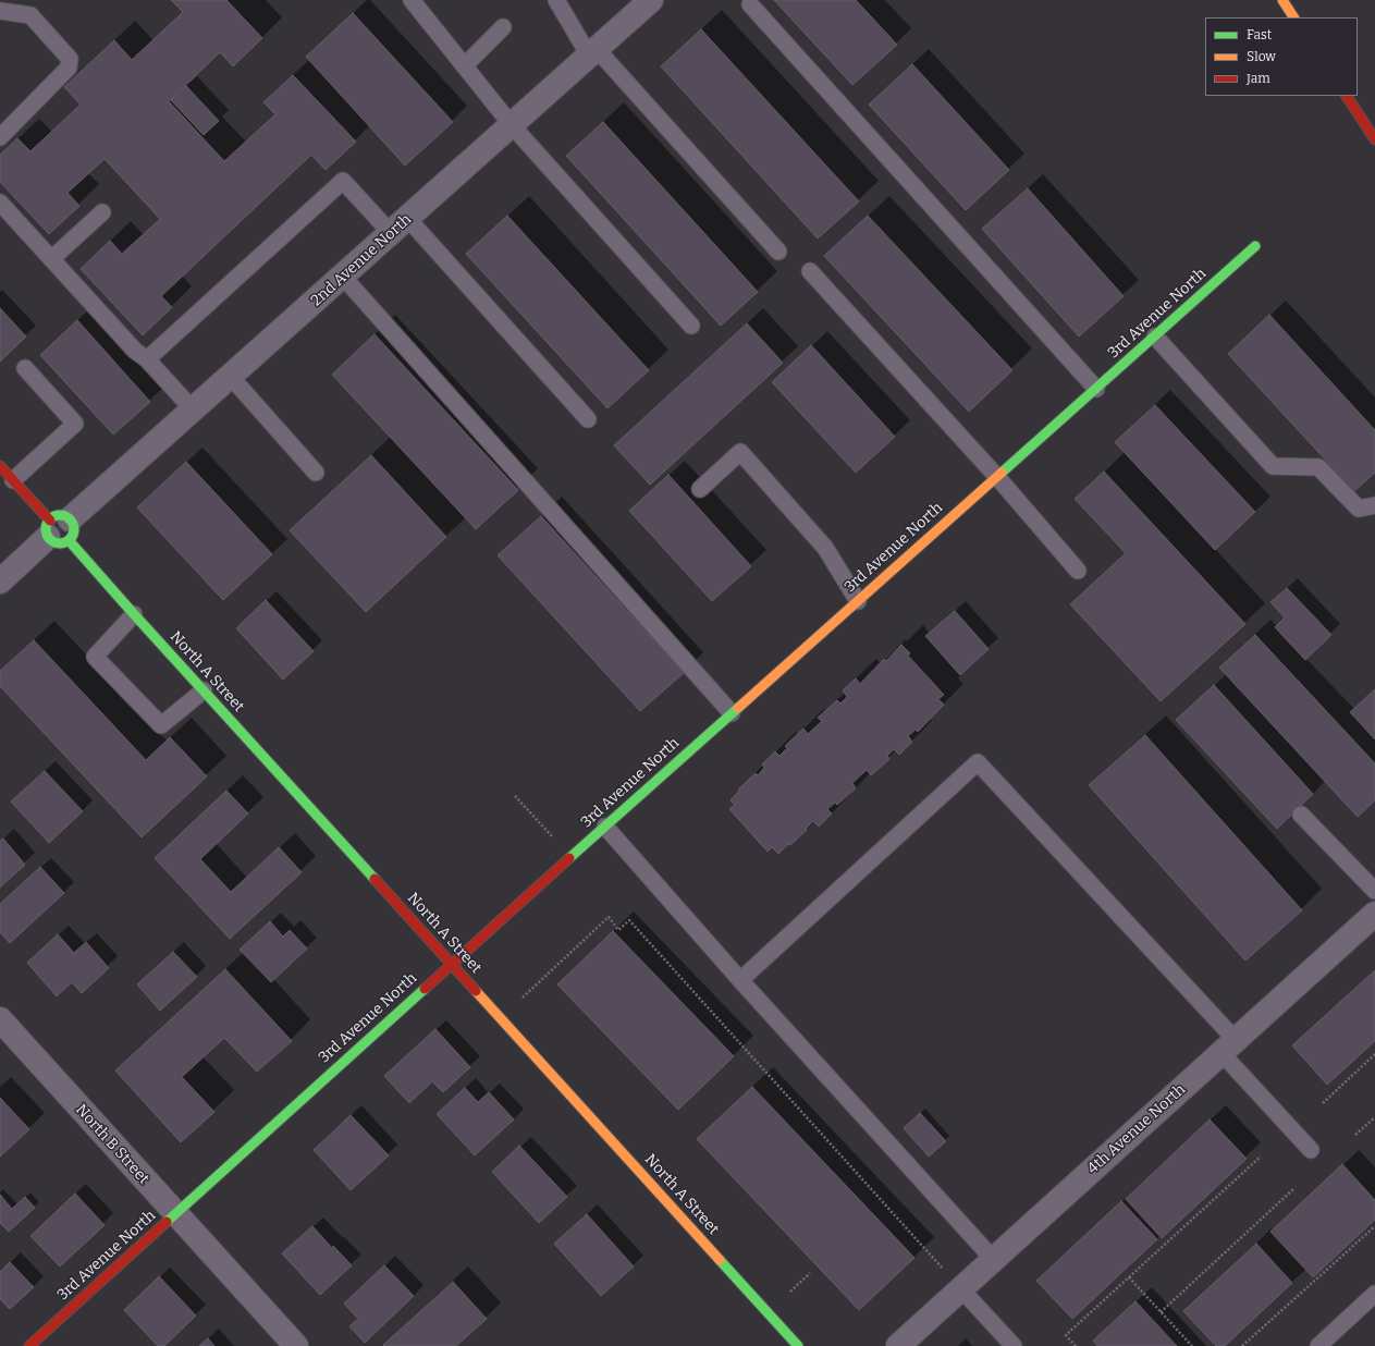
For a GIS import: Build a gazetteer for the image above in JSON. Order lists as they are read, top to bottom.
{
  "streets": {
    "main road": ["3rd Avenue North", "North A Street"],
    "street": ["2nd Avenue North", "4th Avenue North", "North B Street"]
  },
  "crossings": [
    ["2nd Avenue North", "North A Street"],
    ["3rd Avenue North", "North A Street"],
    ["3rd Avenue North", "North B Street"]
  ],
  "legend": ["Fast", "Slow", "Jam"]
}
